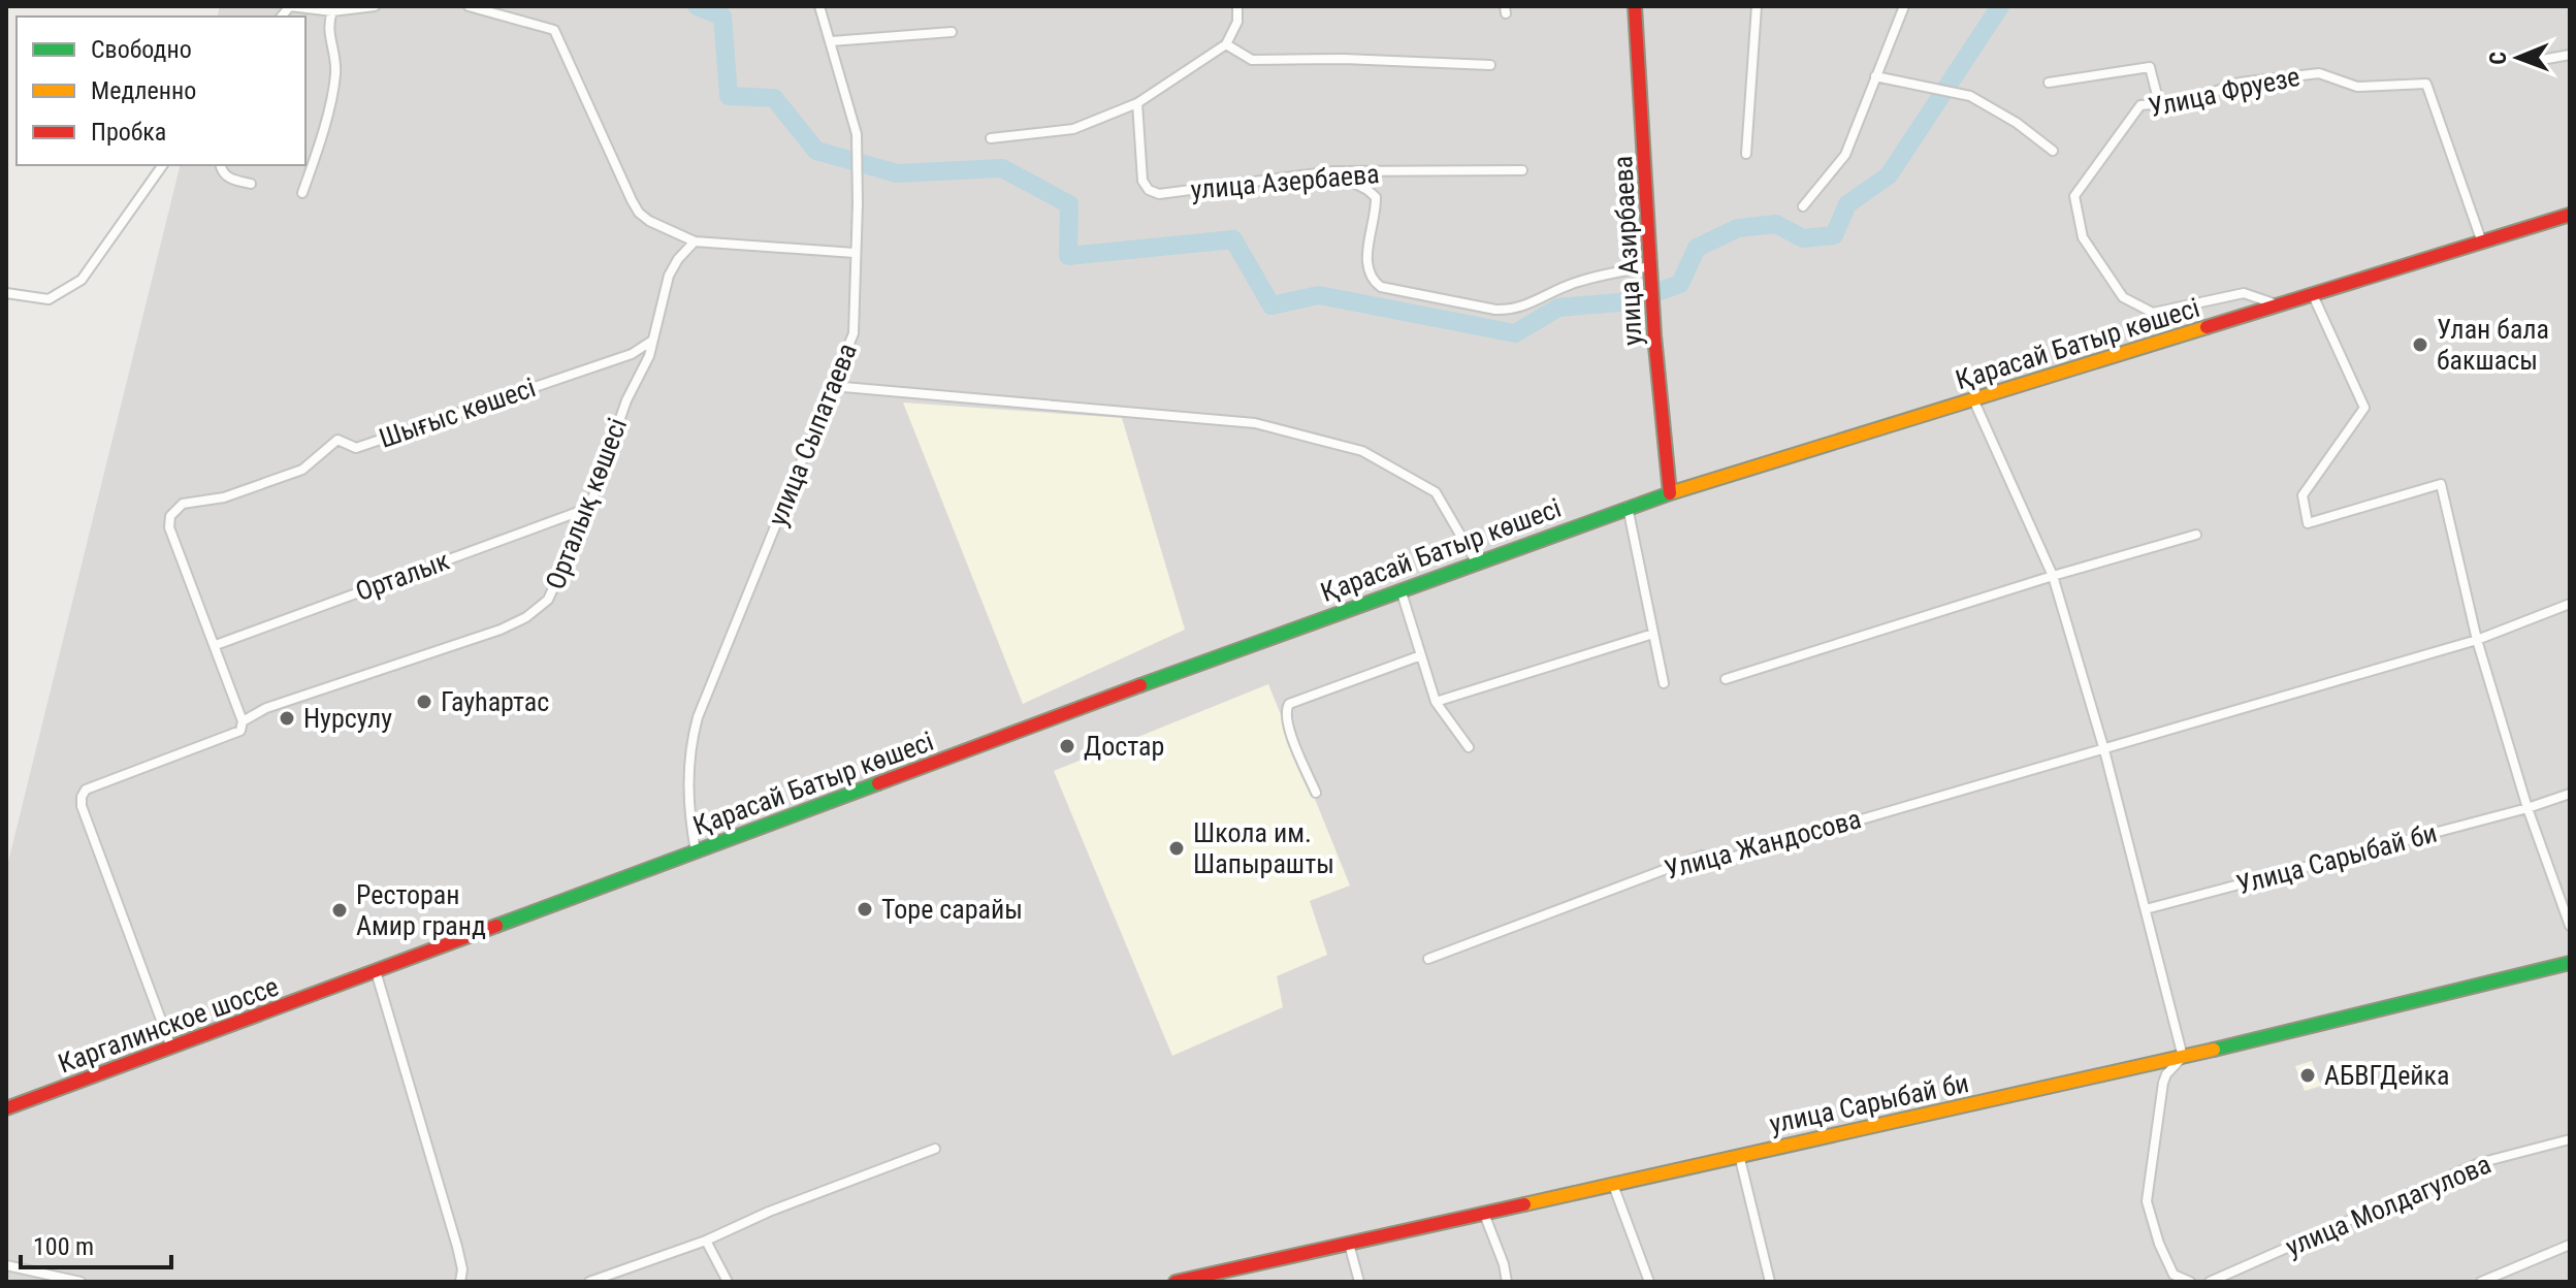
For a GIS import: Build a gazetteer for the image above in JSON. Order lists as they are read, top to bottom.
{
  "streets": {
    "main road": [
      "улица Азирбаева",
      "Қарасай Батыр көшесі",
      "Каргалинское шоссе",
      "улица Сарыбай би"
    ],
    "street": [
      "Улица Фруезе",
      "улица Азербаева",
      "Шығыс көшесі",
      "улица Сыпатаева",
      "Орталық көшесі",
      "Орталык",
      "Улица Жандосова",
      "Улица Сарыбай би",
      "улица Молдагулова"
    ]
  },
  "crossings": [
    ["Улица Фруезе", "Қарасай Батыр көшесі"],
    ["улица Азирбаева", "Қарасай Батыр көшесі"],
    ["Қарасай Батыр көшесі", "улица Сыпатаева"],
    ["Қарасай Батыр көшесі", "Каргалинское шоссе"],
    ["Шығыс көшесі", "Орталық көшесі"],
    ["Шығыс көшесі", "Орталык"],
    ["Орталық көшесі", "Орталык"],
    ["Орталық көшесі", "Каргалинское шоссе"]
  ],
  "places": [
    "Улан бала бакшасы",
    "Гауhартас",
    "Нурсулу",
    "Достар",
    "Школа им. Шапырашты",
    "Торе сарайы",
    "Ресторан Амир гранд",
    "АБВГДейка"
  ],
  "legend": ["Свободно", "Медленно", "Пробка"],
  "scale_bar": "100 m",
  "north": "left"
}
